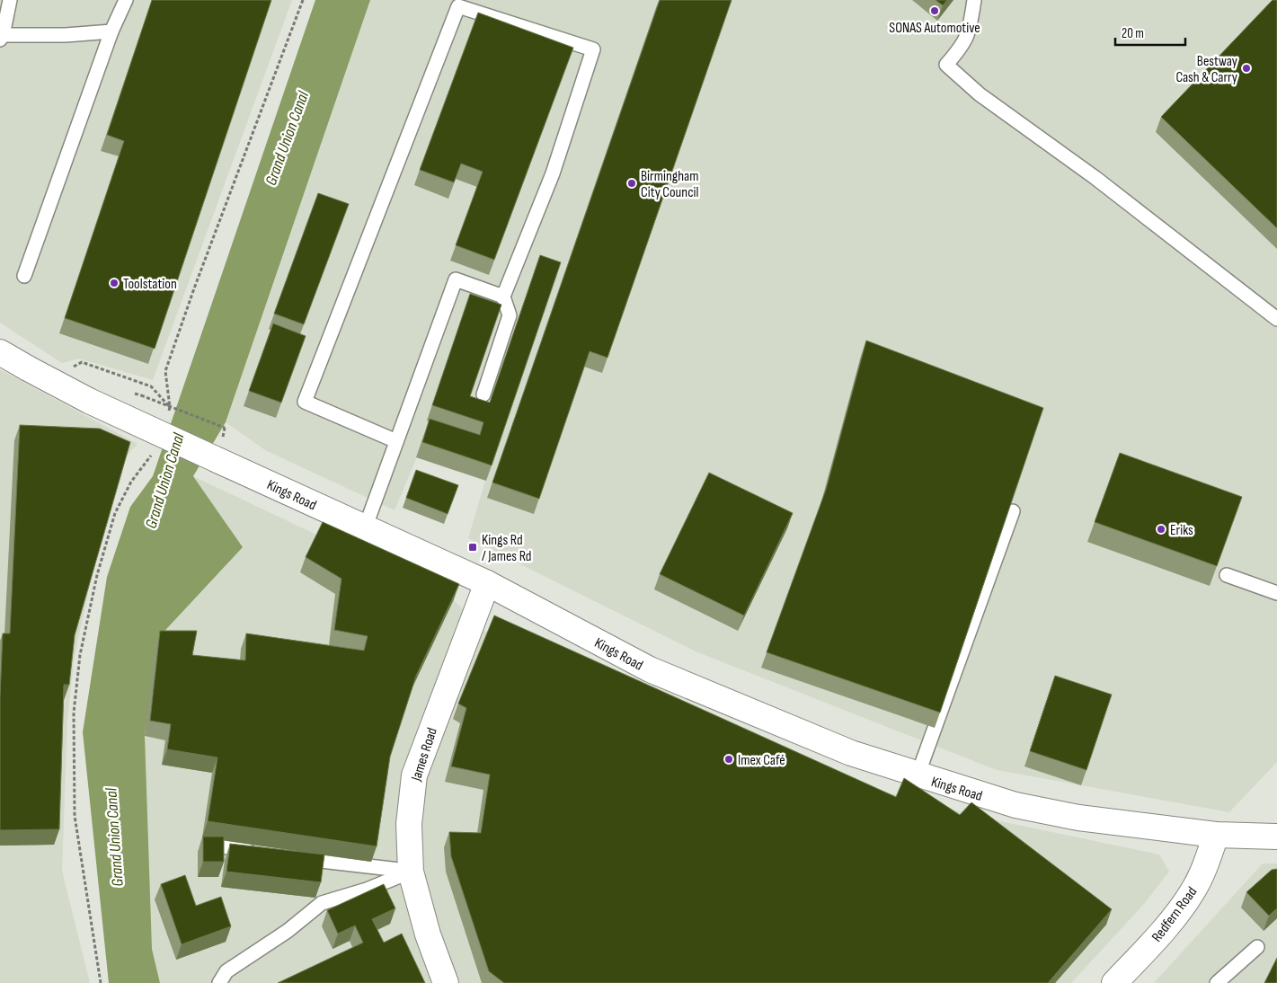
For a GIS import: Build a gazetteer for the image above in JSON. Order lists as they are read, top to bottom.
{
  "streets": {
    "street": ["Kings Road", "James Road", "Redfern Road"]
  },
  "crossings": [
    ["Kings Road", "James Road"],
    ["Kings Road", "Redfern Road"]
  ],
  "water": ["Grand Union Canal"],
  "places": {
    "other": [
      "SONAS Automotive",
      "Bestway Cash & Carry",
      "Birmingham City Council",
      "Toolstation",
      "Eriks",
      "Imex Café"
    ],
    "transit": ["Kings Rd / James Rd"]
  },
  "scale_bar": "20 m"
}
